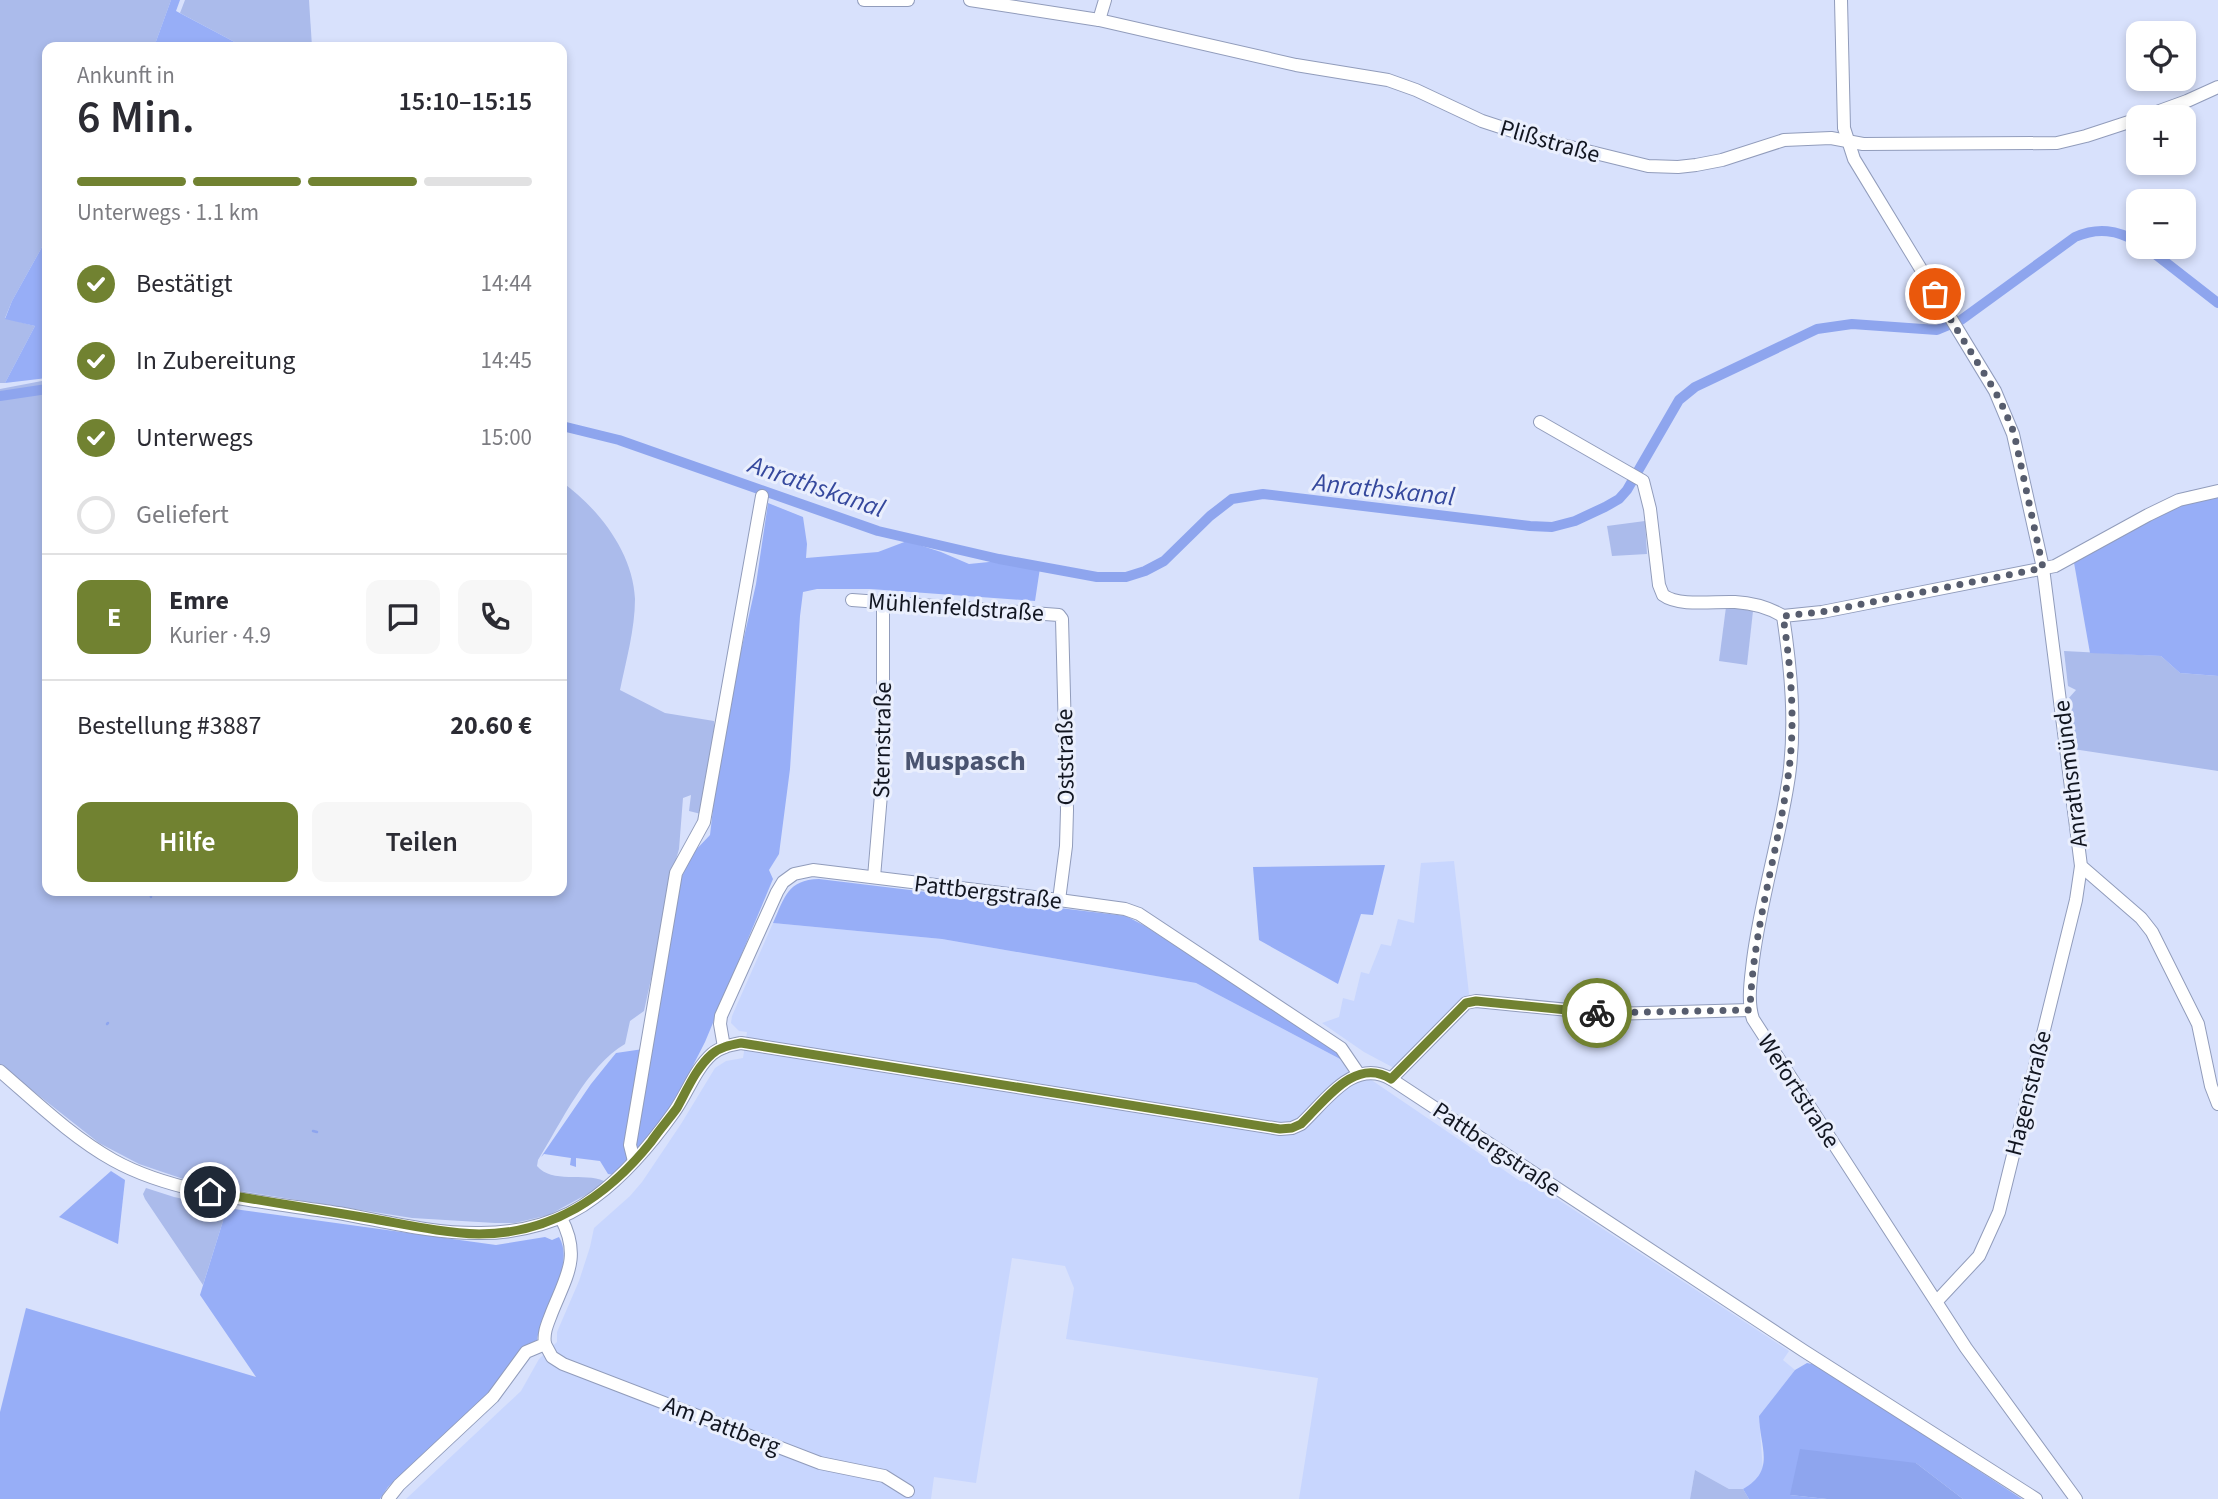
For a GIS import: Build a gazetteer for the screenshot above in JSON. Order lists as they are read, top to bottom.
{
  "streets": {
    "street": [
      "Plißstraße",
      "Mühlenfeldstraße",
      "Sternstraße",
      "Oststraße",
      "Anrathsmünde",
      "Pattbergstraße",
      "Wefortstraße",
      "Hagenstraße",
      "Am Pattberg"
    ]
  },
  "crossings": [
    ["Plißstraße", "Anrathsmünde"],
    ["Mühlenfeldstraße", "Sternstraße"],
    ["Mühlenfeldstraße", "Oststraße"],
    ["Sternstraße", "Pattbergstraße"],
    ["Oststraße", "Pattbergstraße"],
    ["Anrathsmünde", "Hagenstraße"],
    ["Wefortstraße", "Hagenstraße"]
  ],
  "districts": ["Muspasch"],
  "water": ["Anrathskanal"],
  "page": {
    "map_buttons": ["+", "−"],
    "heading": ["6 Min.", "Ankunft in", "15:10–15:15"],
    "panel": [
      "Emre",
      "Kurier · 4.9",
      "Bestellung #3887",
      "20.60 €"
    ],
    "bar": "Unterwegs · 1.1 km",
    "list": [
      ["Bestätigt", "14:44"],
      ["In Zubereitung", "14:45"],
      ["Unterwegs", "15:00"],
      "Geliefert"
    ],
    "round": "E",
    "buttons": ["Hilfe", "Teilen"]
  }
}
